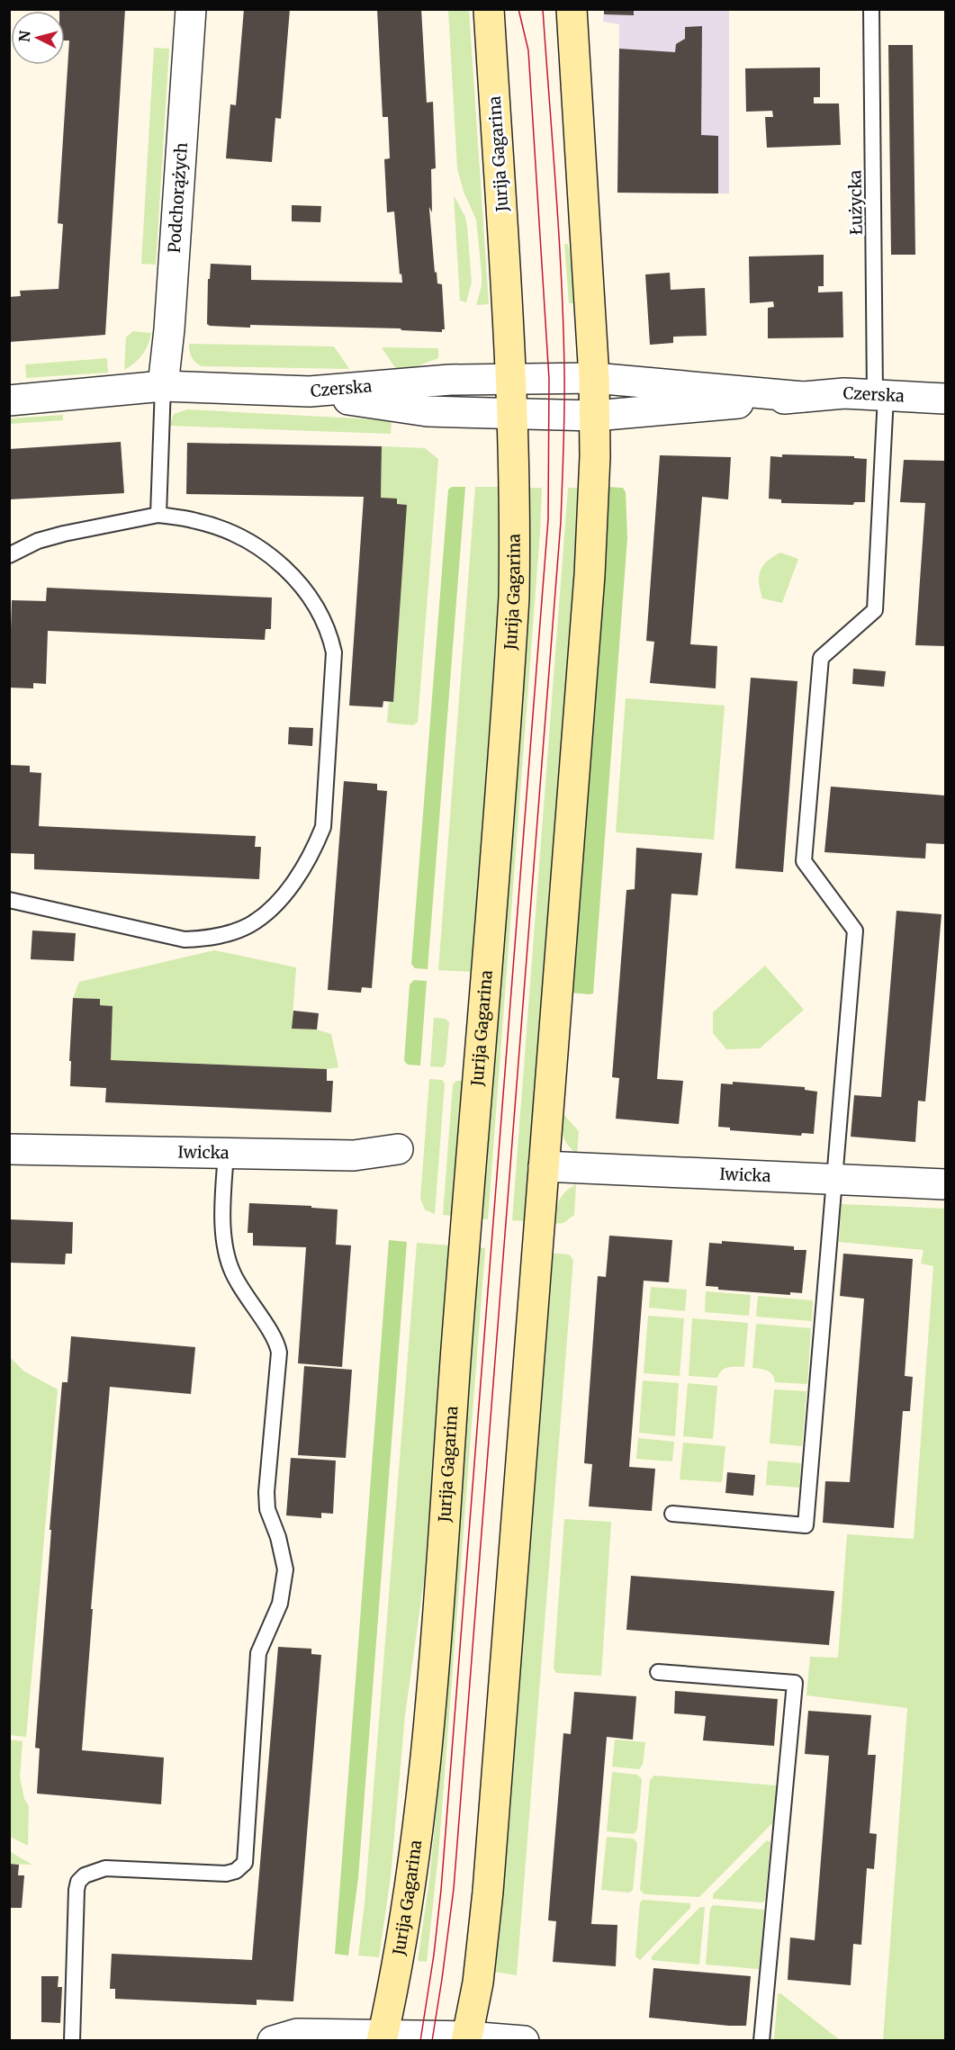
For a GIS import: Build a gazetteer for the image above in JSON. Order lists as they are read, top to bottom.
{
  "streets": {
    "main road": ["Jurija Gagarina"],
    "street": ["Podchorążych", "Czerska", "Iwicka"],
    "lane": ["Łużycka"]
  },
  "crossings": [
    ["Jurija Gagarina", "Czerska"],
    ["Łużycka", "Czerska"],
    ["Łużycka", "Iwicka"]
  ],
  "north": "left"
}
